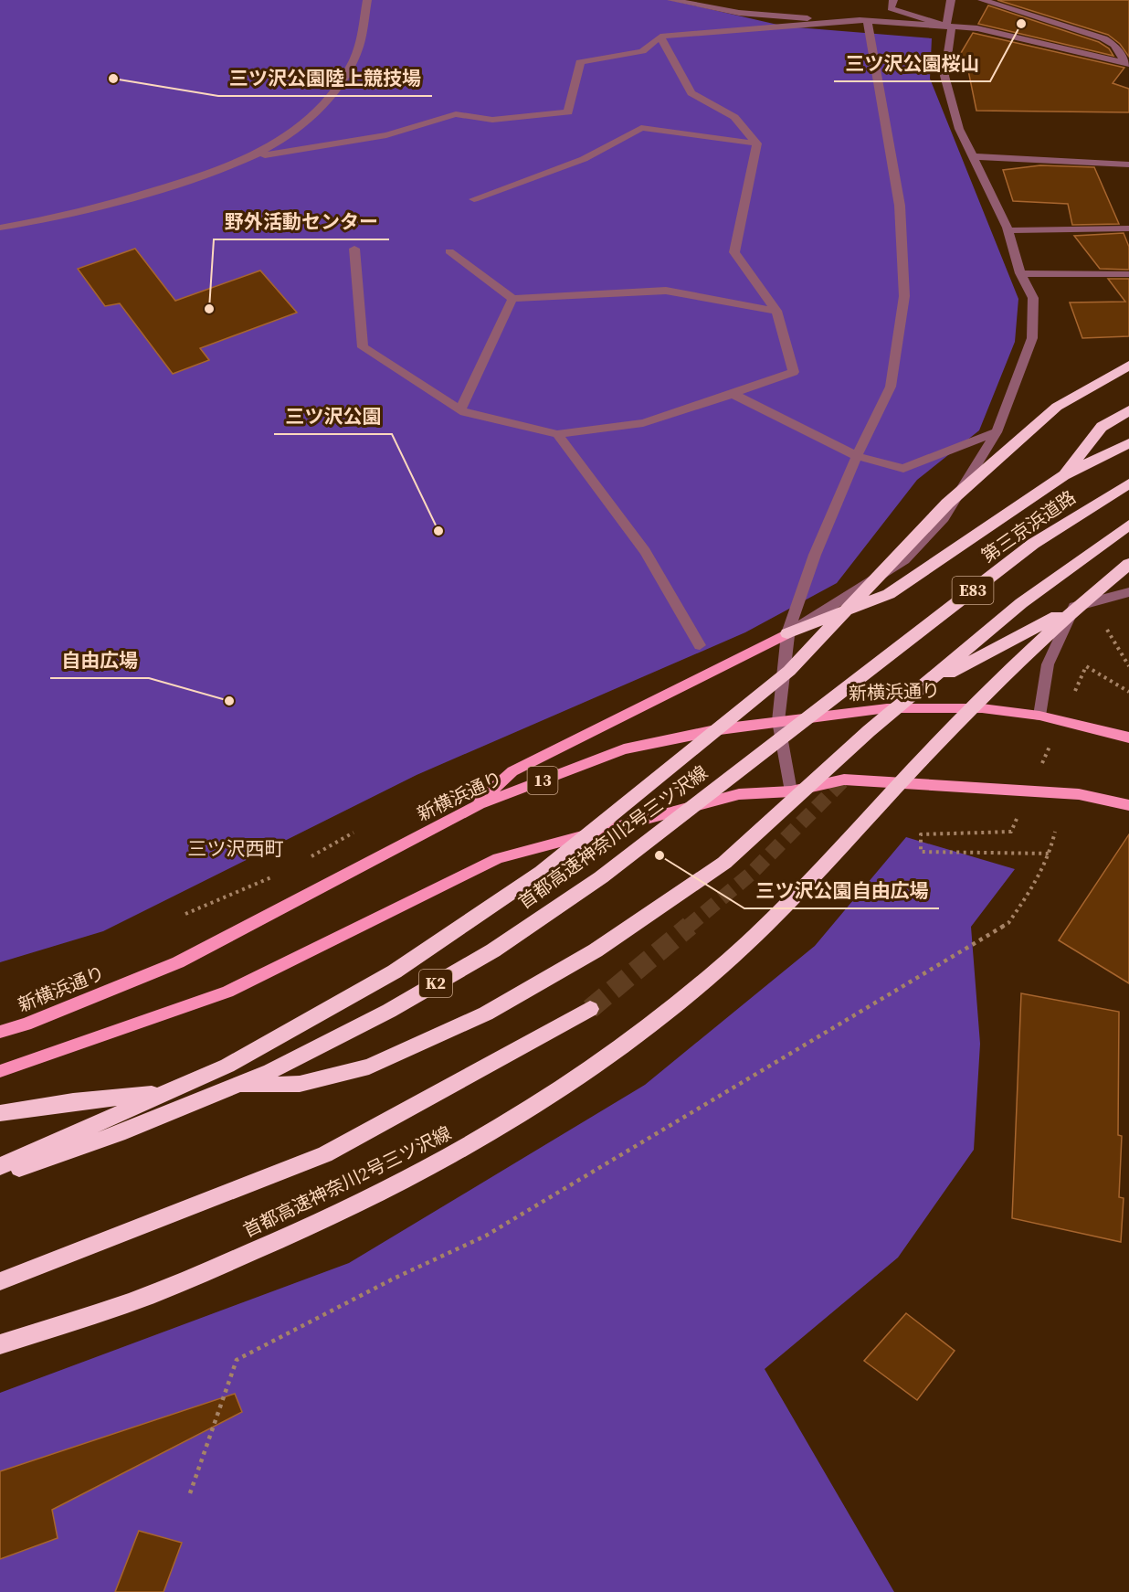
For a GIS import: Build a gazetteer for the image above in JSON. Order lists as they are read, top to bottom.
{
  "streets": {
    "highway": [
      "第三京浜道路",
      "E83",
      "首都高速神奈川2号三ツ沢線",
      "K2"
    ],
    "main road": ["新横浜通り", "13"]
  },
  "crossings": [
    ["第三京浜道路", "首都高速神奈川2号三ツ沢線"]
  ],
  "districts": ["三ツ沢西町"],
  "places": [
    "三ツ沢公園桜山",
    "三ツ沢公園陸上競技場",
    "野外活動センター",
    "三ツ沢公園",
    "自由広場",
    "三ツ沢公園自由広場"
  ]
}
